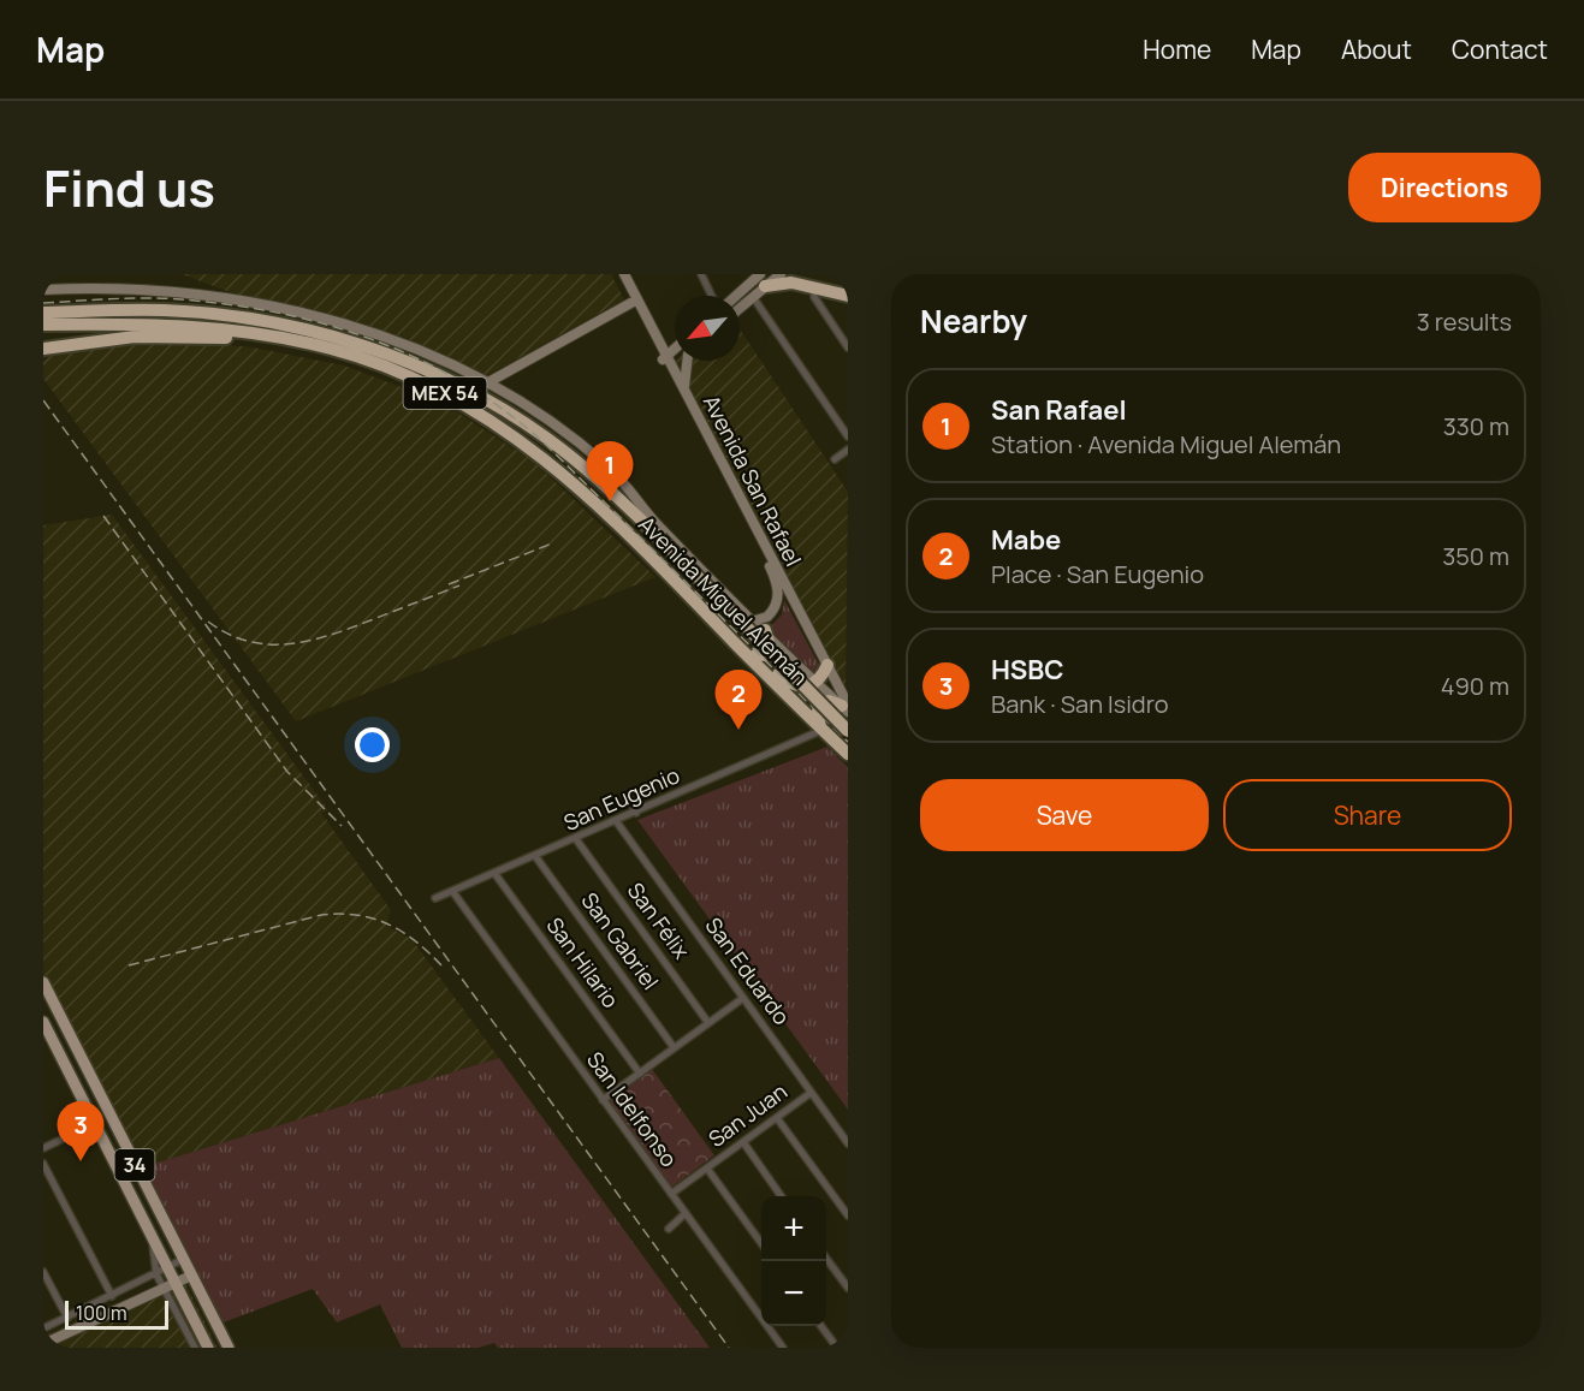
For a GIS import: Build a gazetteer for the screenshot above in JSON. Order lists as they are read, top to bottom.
{
  "streets": {
    "highway": ["MEX 54", "Avenida Miguel Alemán"],
    "main road": ["34"],
    "street": [
      "Avenida San Rafael",
      "San Eugenio",
      "San Félix",
      "San Gabriel",
      "San Hilario",
      "San Eduardo",
      "San Idelfonso",
      "San Juan"
    ]
  },
  "crossings": [
    ["Avenida San Rafael", "Avenida Miguel Alemán"],
    ["Avenida Miguel Alemán", "San Eugenio"],
    ["San Eugenio", "San Félix"],
    ["San Eugenio", "San Gabriel"],
    ["San Eugenio", "San Hilario"],
    ["San Eugenio", "San Eduardo"],
    ["San Eugenio", "San Idelfonso"],
    ["San Eduardo", "San Juan"],
    ["San Idelfonso", "San Juan"]
  ],
  "scale_bar": "100 m",
  "north": "bottom left",
  "page": {
    "header": "Map",
    "nav": [
      "Home",
      "Map",
      "About",
      "Contact"
    ],
    "title": "Find us",
    "buttons": [
      "Directions",
      ["Save", "Share"]
    ],
    "heading": ["Nearby", "3 results"],
    "list": [
      {
        "mark": "1",
        "name": "San Rafael",
        "note": "Station · Avenida Miguel Alemán",
        "value": "330 m"
      },
      {
        "mark": "2",
        "name": "Mabe",
        "note": "Place · San Eugenio",
        "value": "350 m"
      },
      {
        "mark": "3",
        "name": "HSBC",
        "note": "Bank · San Isidro",
        "value": "490 m"
      }
    ],
    "pins": ["1", "2", "3"],
    "map_buttons": ["+", "−"],
    "scale": "100 m"
  }
}
